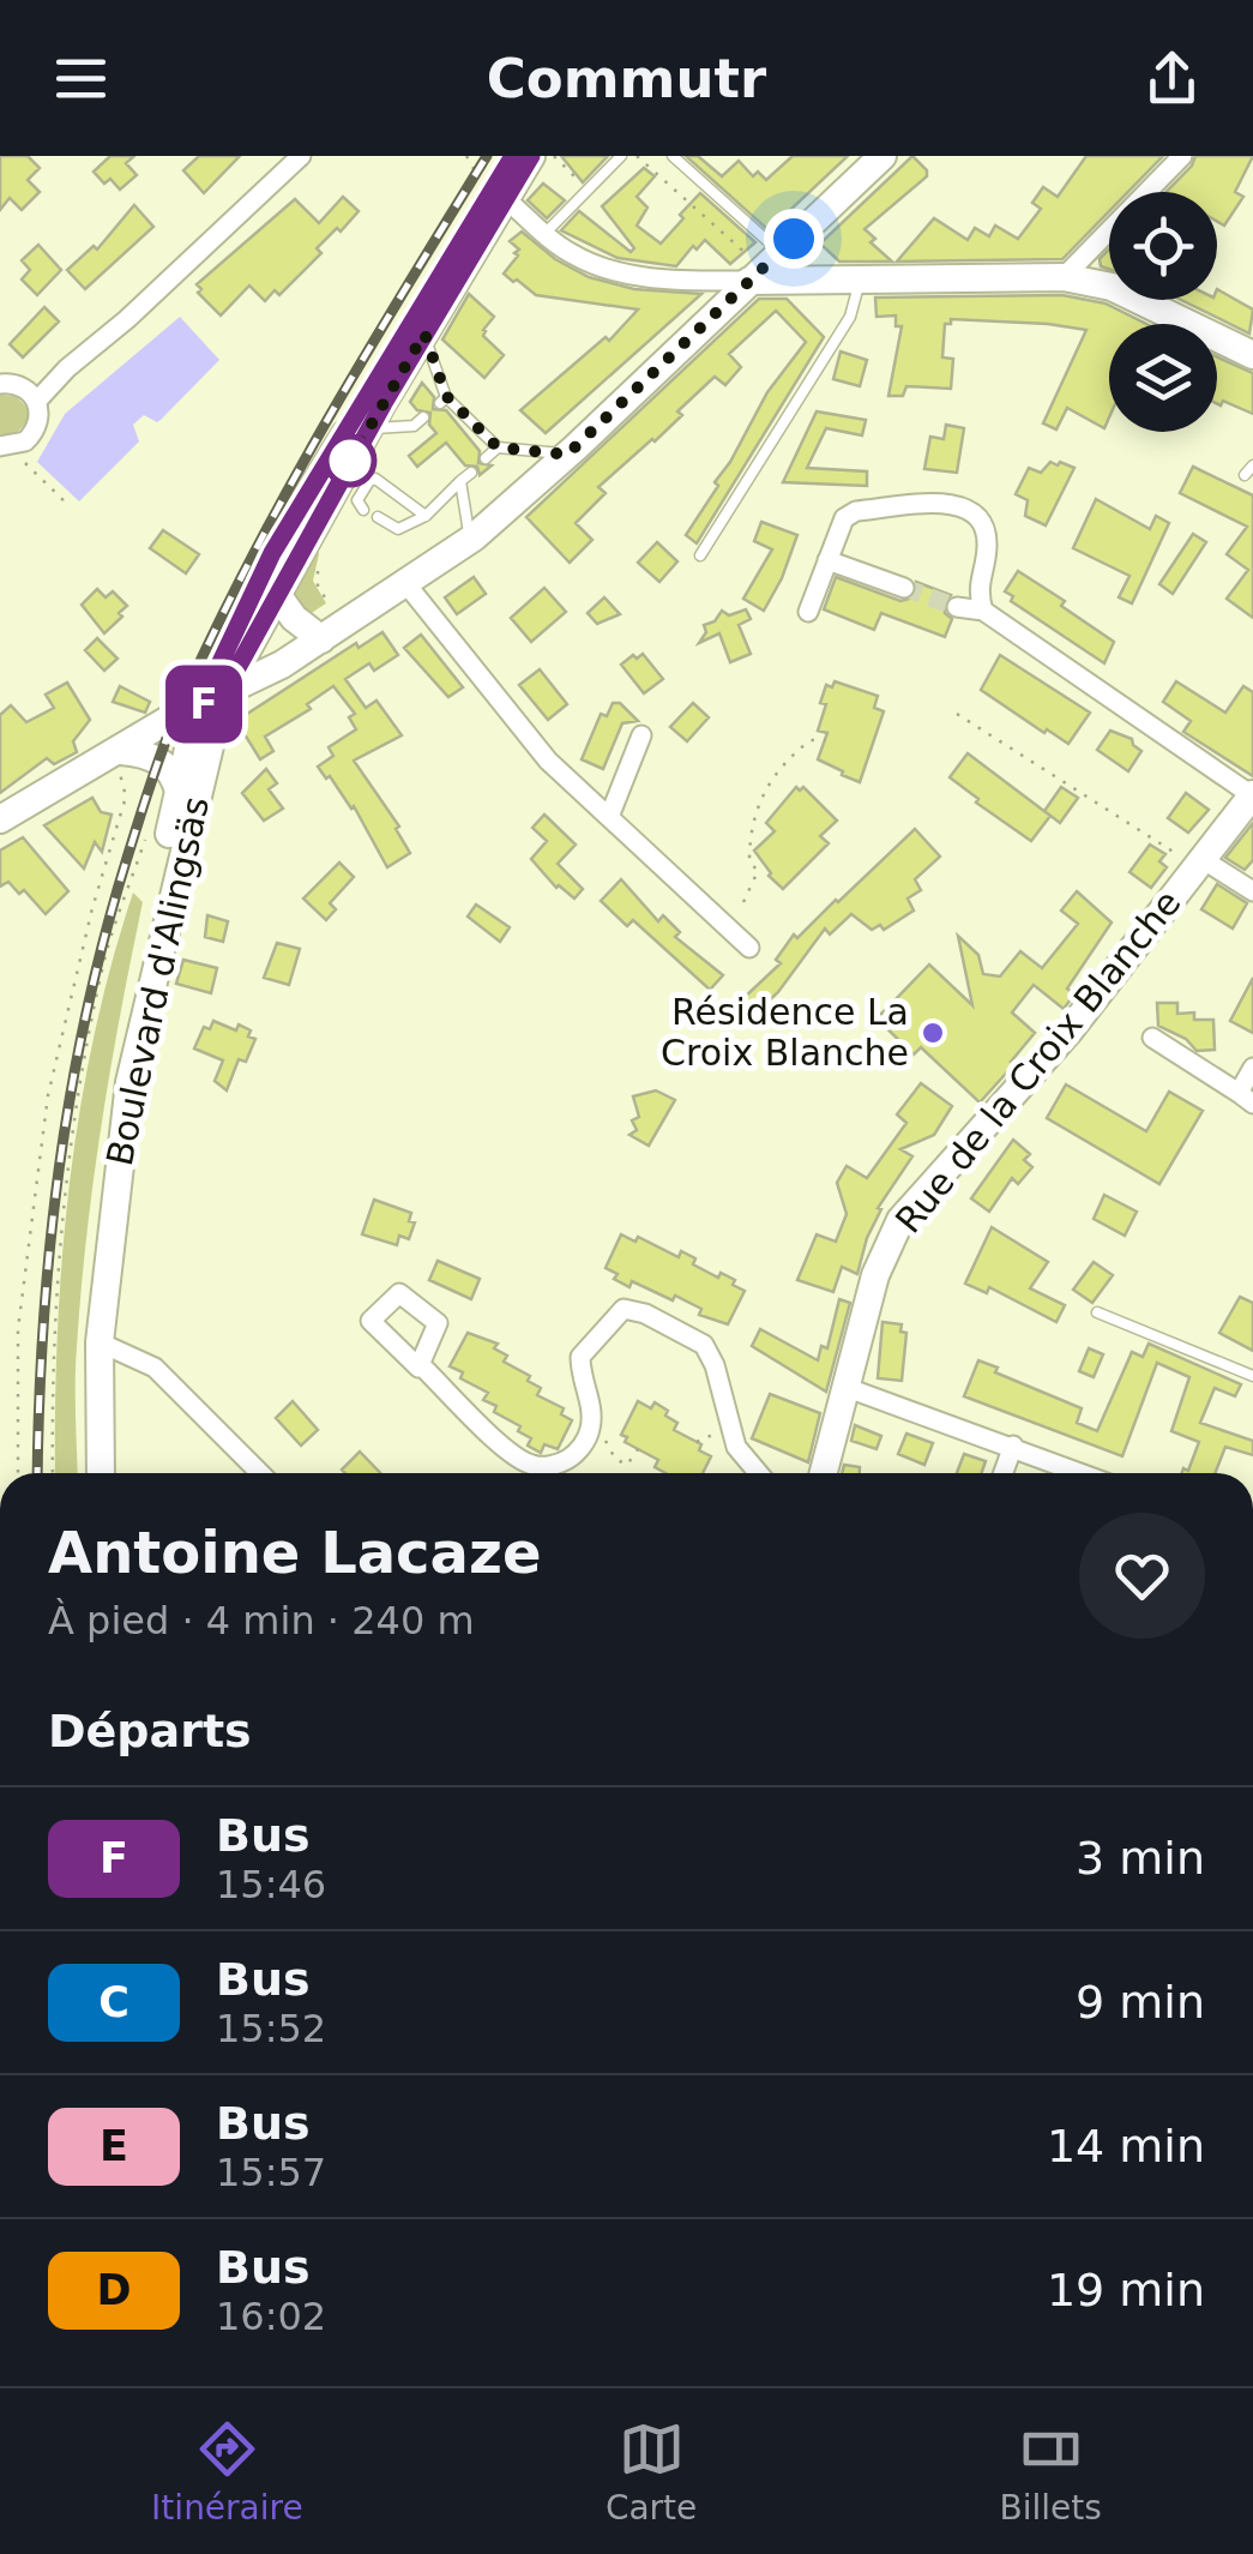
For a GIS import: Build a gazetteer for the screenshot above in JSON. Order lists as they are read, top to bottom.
{
  "streets": {
    "main road": ["Boulevard d'Alingsäs", "Rue de la Croix Blanche"]
  },
  "places": ["Résidence La Croix Blanche"],
  "lines": ["bus line F"],
  "page": {
    "header": "Commutr",
    "on_map": "F",
    "heading": [
      ["Antoine Lacaze", "À pied · 4 min · 240 m"],
      "Départs"
    ],
    "list": [
      {
        "mark": "F",
        "name": "Bus",
        "note": "15:46",
        "value": "3 min"
      },
      {
        "mark": "C",
        "name": "Bus",
        "note": "15:52",
        "value": "9 min"
      },
      {
        "mark": "E",
        "name": "Bus",
        "note": "15:57",
        "value": "14 min"
      },
      {
        "mark": "D",
        "name": "Bus",
        "note": "16:02",
        "value": "19 min"
      }
    ],
    "tabs": ["Itinéraire", "Carte", "Billets"]
  }
}
